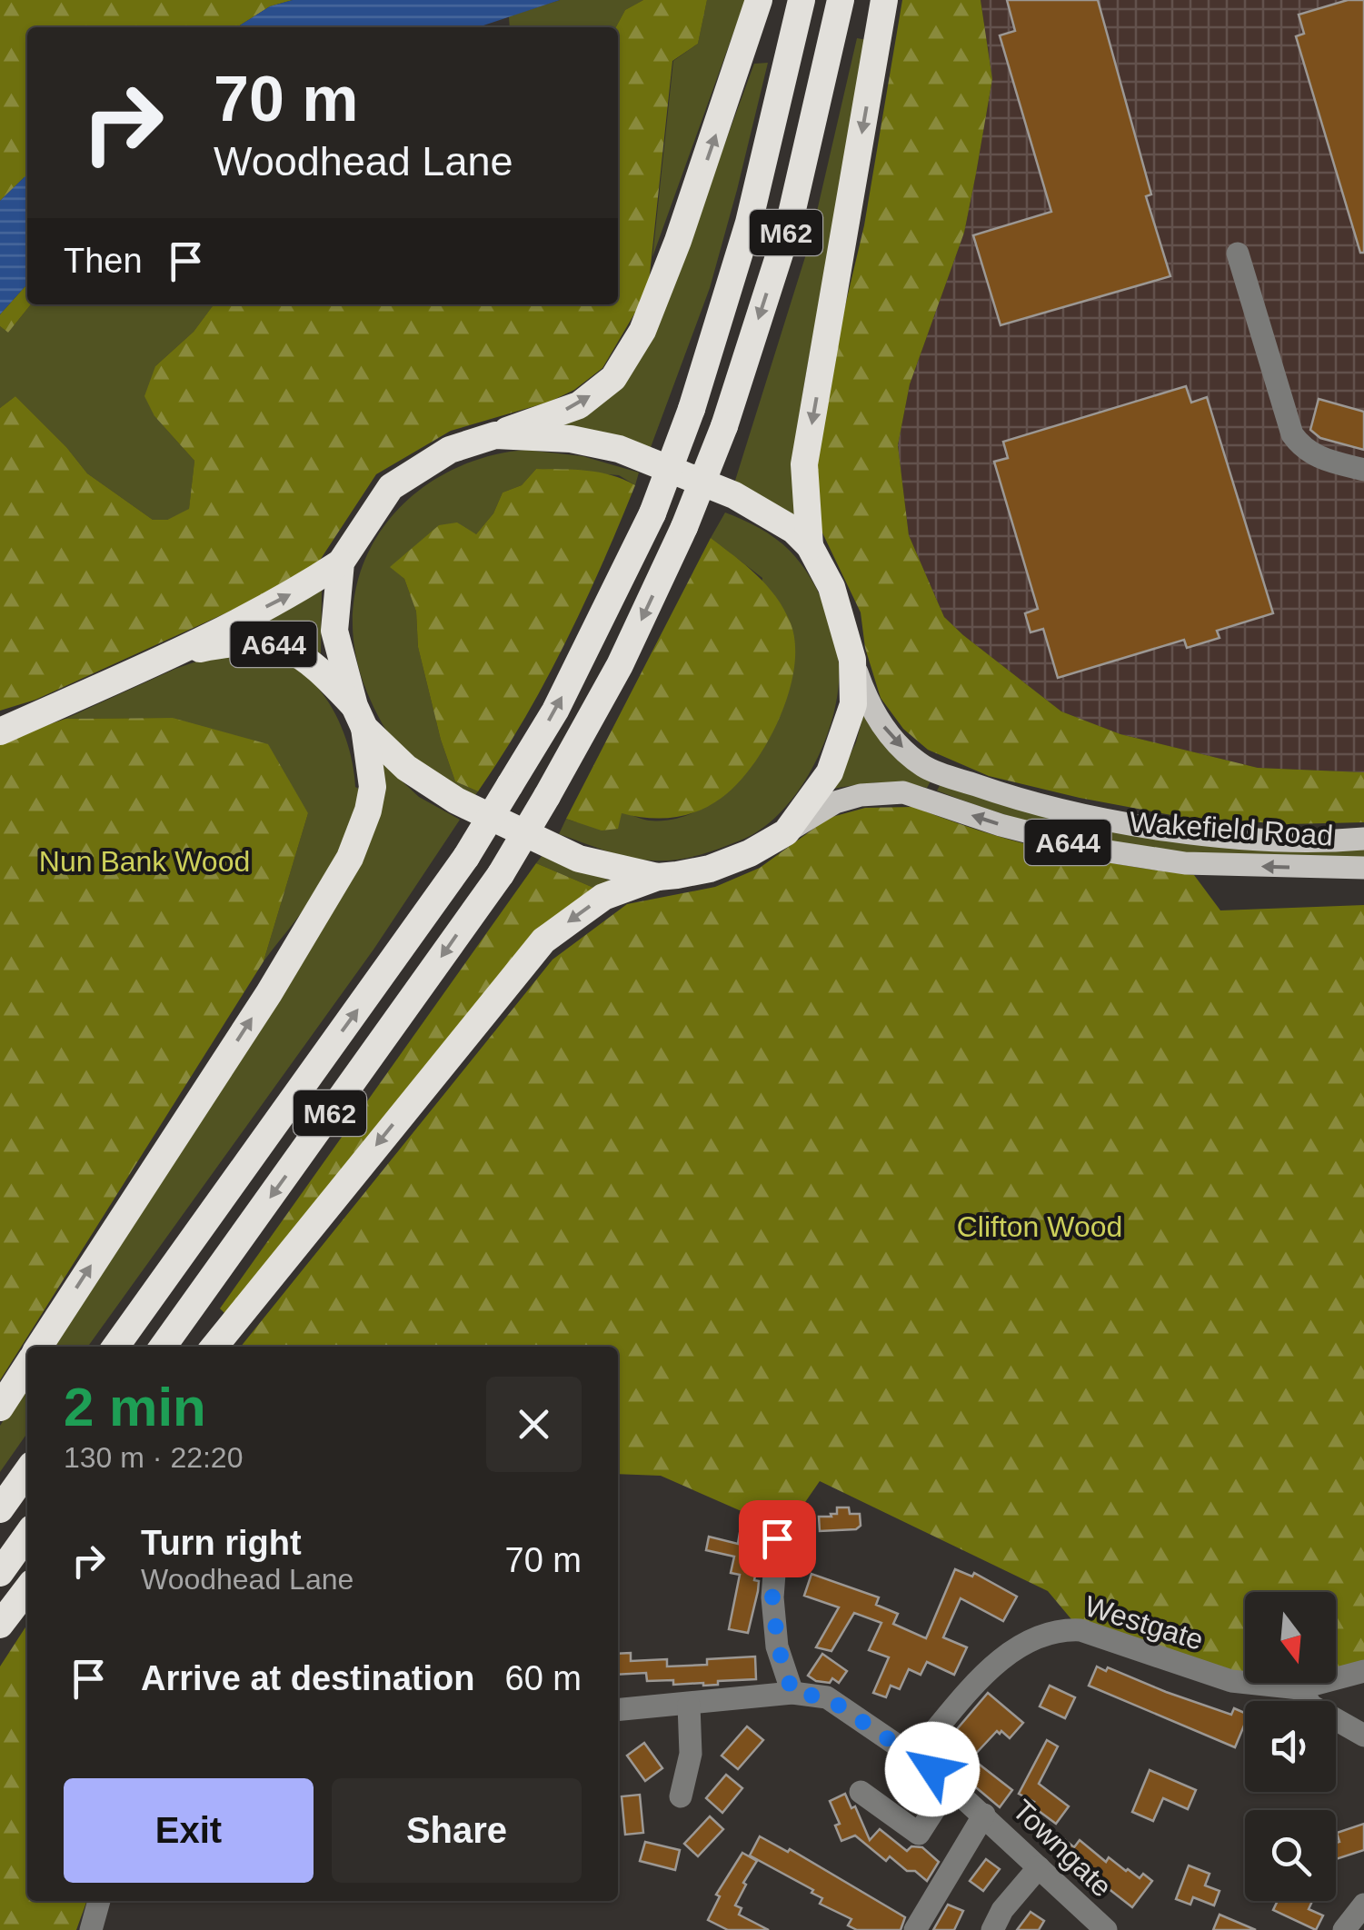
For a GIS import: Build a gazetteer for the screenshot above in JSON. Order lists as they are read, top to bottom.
{
  "streets": {
    "highway": ["M62", "A644"],
    "main road": ["Wakefield Road"],
    "street": ["Westgate", "Towngate"]
  },
  "crossings": [
    ["A644", "Wakefield Road"],
    ["Westgate", "Towngate"]
  ],
  "parks": ["Nun Bank Wood", "Clifton Wood"],
  "north": "bottom",
  "page": {
    "turn": ["70 m", "Woodhead Lane"],
    "then": "Then",
    "heading": ["2 min", "130 m · 22:20"],
    "list": [
      {
        "name": "Turn right",
        "note": "Woodhead Lane",
        "value": "70 m"
      },
      {
        "name": "Arrive at destination",
        "value": "60 m"
      }
    ],
    "buttons": ["Exit", "Share"]
  }
}
